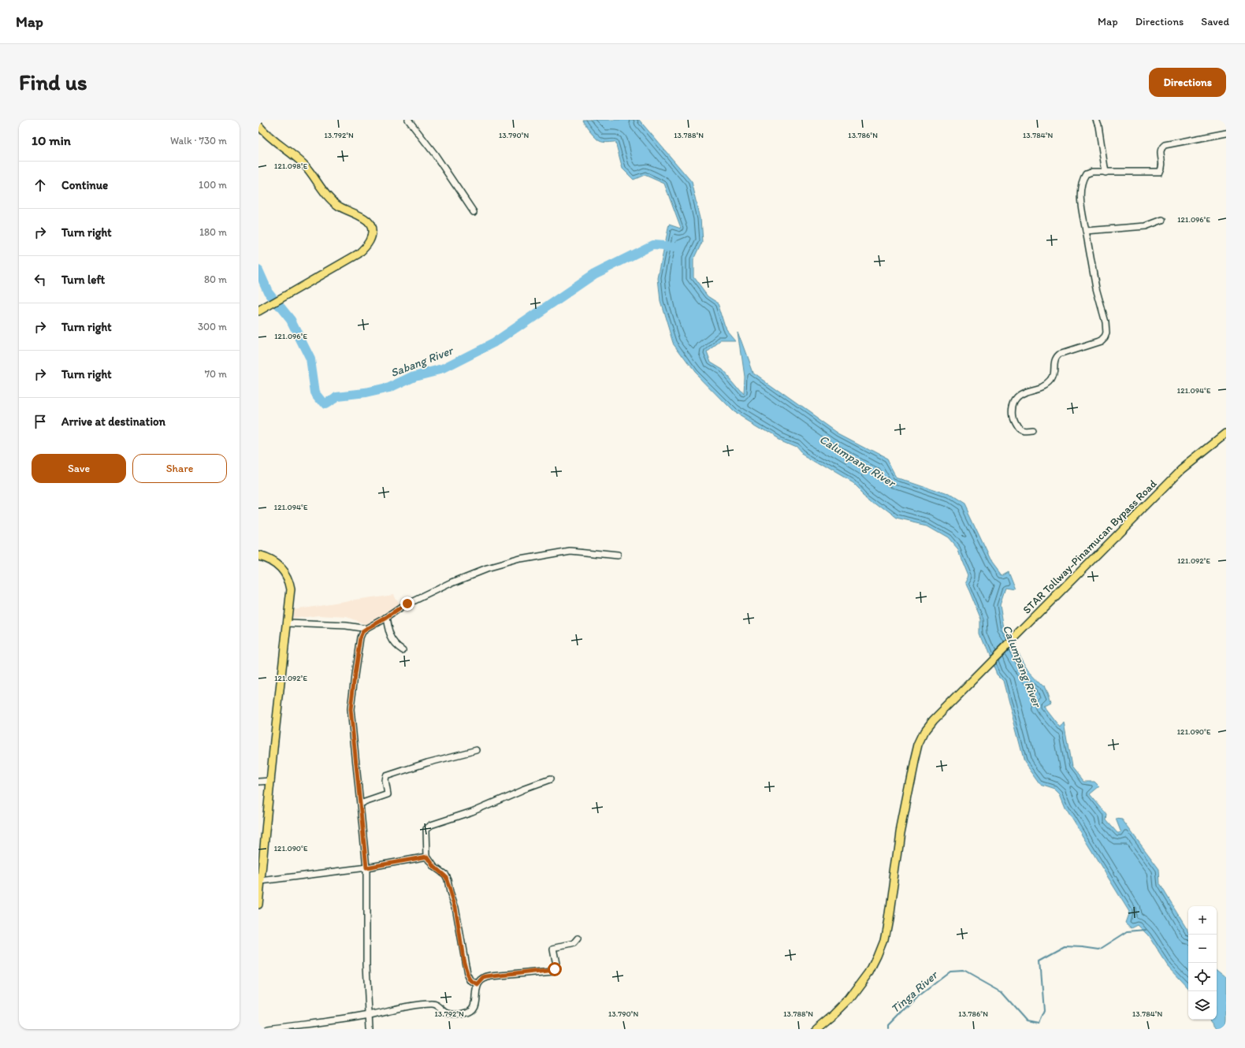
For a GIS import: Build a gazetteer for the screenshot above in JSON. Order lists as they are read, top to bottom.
{
  "streets": {
    "main road": ["STAR Tollway-Pinamucan Bypass Road"]
  },
  "water": ["Sabang River", "Calumpang River", "Tinga River"],
  "page": {
    "header": "Map",
    "nav": ["Map", "Directions", "Saved"],
    "buttons": [
      "Directions",
      ["Save", "Share"]
    ],
    "title": "Find us",
    "heading": ["10 min", "Walk · 730 m"],
    "list": [
      ["Continue", "100 m"],
      ["Turn right", "180 m"],
      ["Turn left", "80 m"],
      ["Turn right", "300 m"],
      ["Turn right", "70 m"],
      "Arrive at destination"
    ],
    "map_buttons": ["+", "−"]
  },
  "coordinates": [
    "13.792°N",
    "13.790°N",
    "13.788°N",
    "13.786°N",
    "13.784°N",
    "121.098°E",
    "121.096°E",
    "121.094°E",
    "121.092°E",
    "121.090°E"
  ]
}
